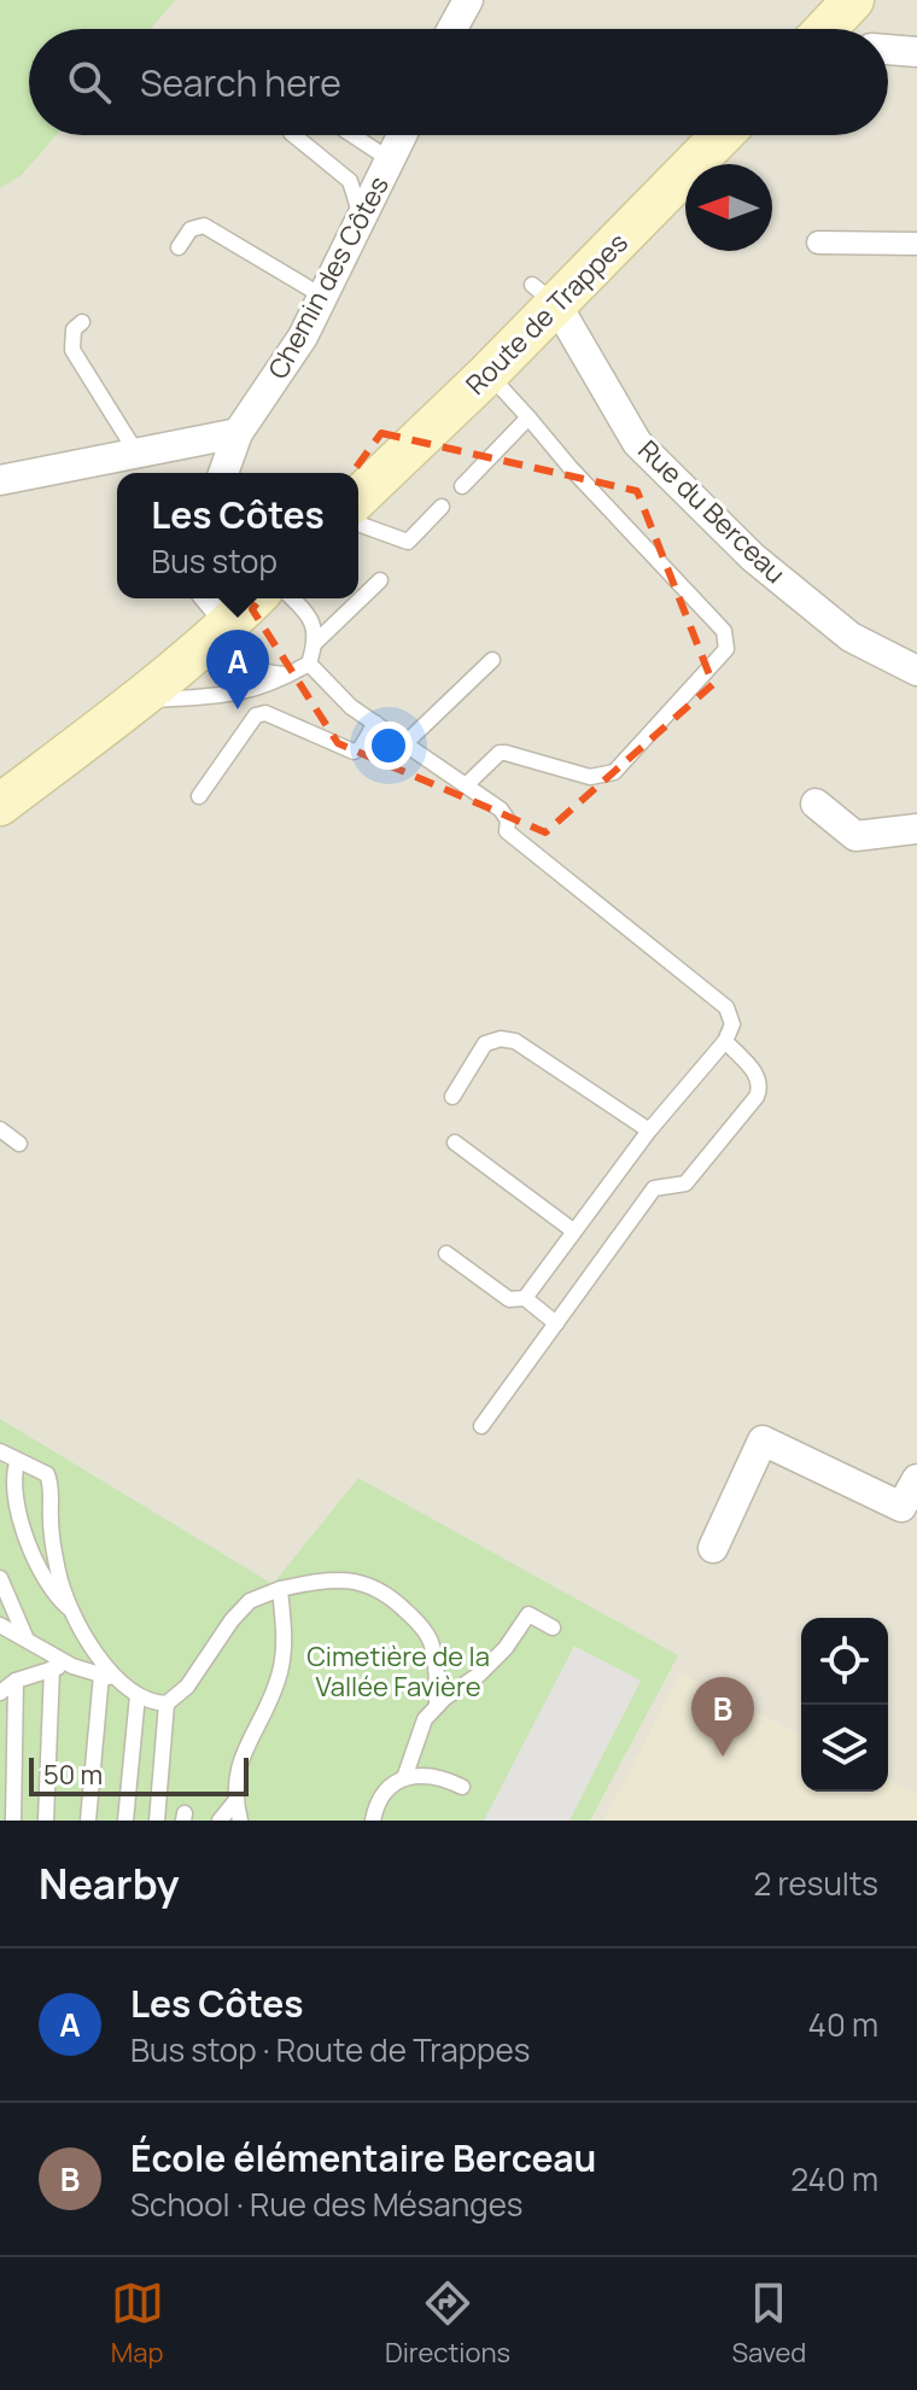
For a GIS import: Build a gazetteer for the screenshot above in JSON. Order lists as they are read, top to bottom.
{
  "streets": {
    "main road": ["Route de Trappes"],
    "street": ["Chemin des Côtes", "Rue du Berceau"]
  },
  "crossings": [
    ["Route de Trappes", "Rue du Berceau"]
  ],
  "parks": ["Cimetière de la Vallée Favière"],
  "scale_bar": "50 m",
  "north": "left",
  "page": {
    "search": "Search here",
    "popup": ["Les Côtes", "Bus stop"],
    "pins": ["A", "B"],
    "scale": "50 m",
    "heading": ["Nearby", "2 results"],
    "list": [
      {
        "mark": "A",
        "name": "Les Côtes",
        "note": "Bus stop · Route de Trappes",
        "value": "40 m"
      },
      {
        "mark": "B",
        "name": "École élémentaire Berceau",
        "note": "School · Rue des Mésanges",
        "value": "240 m"
      }
    ],
    "nav": ["Map", "Directions", "Saved"]
  }
}
